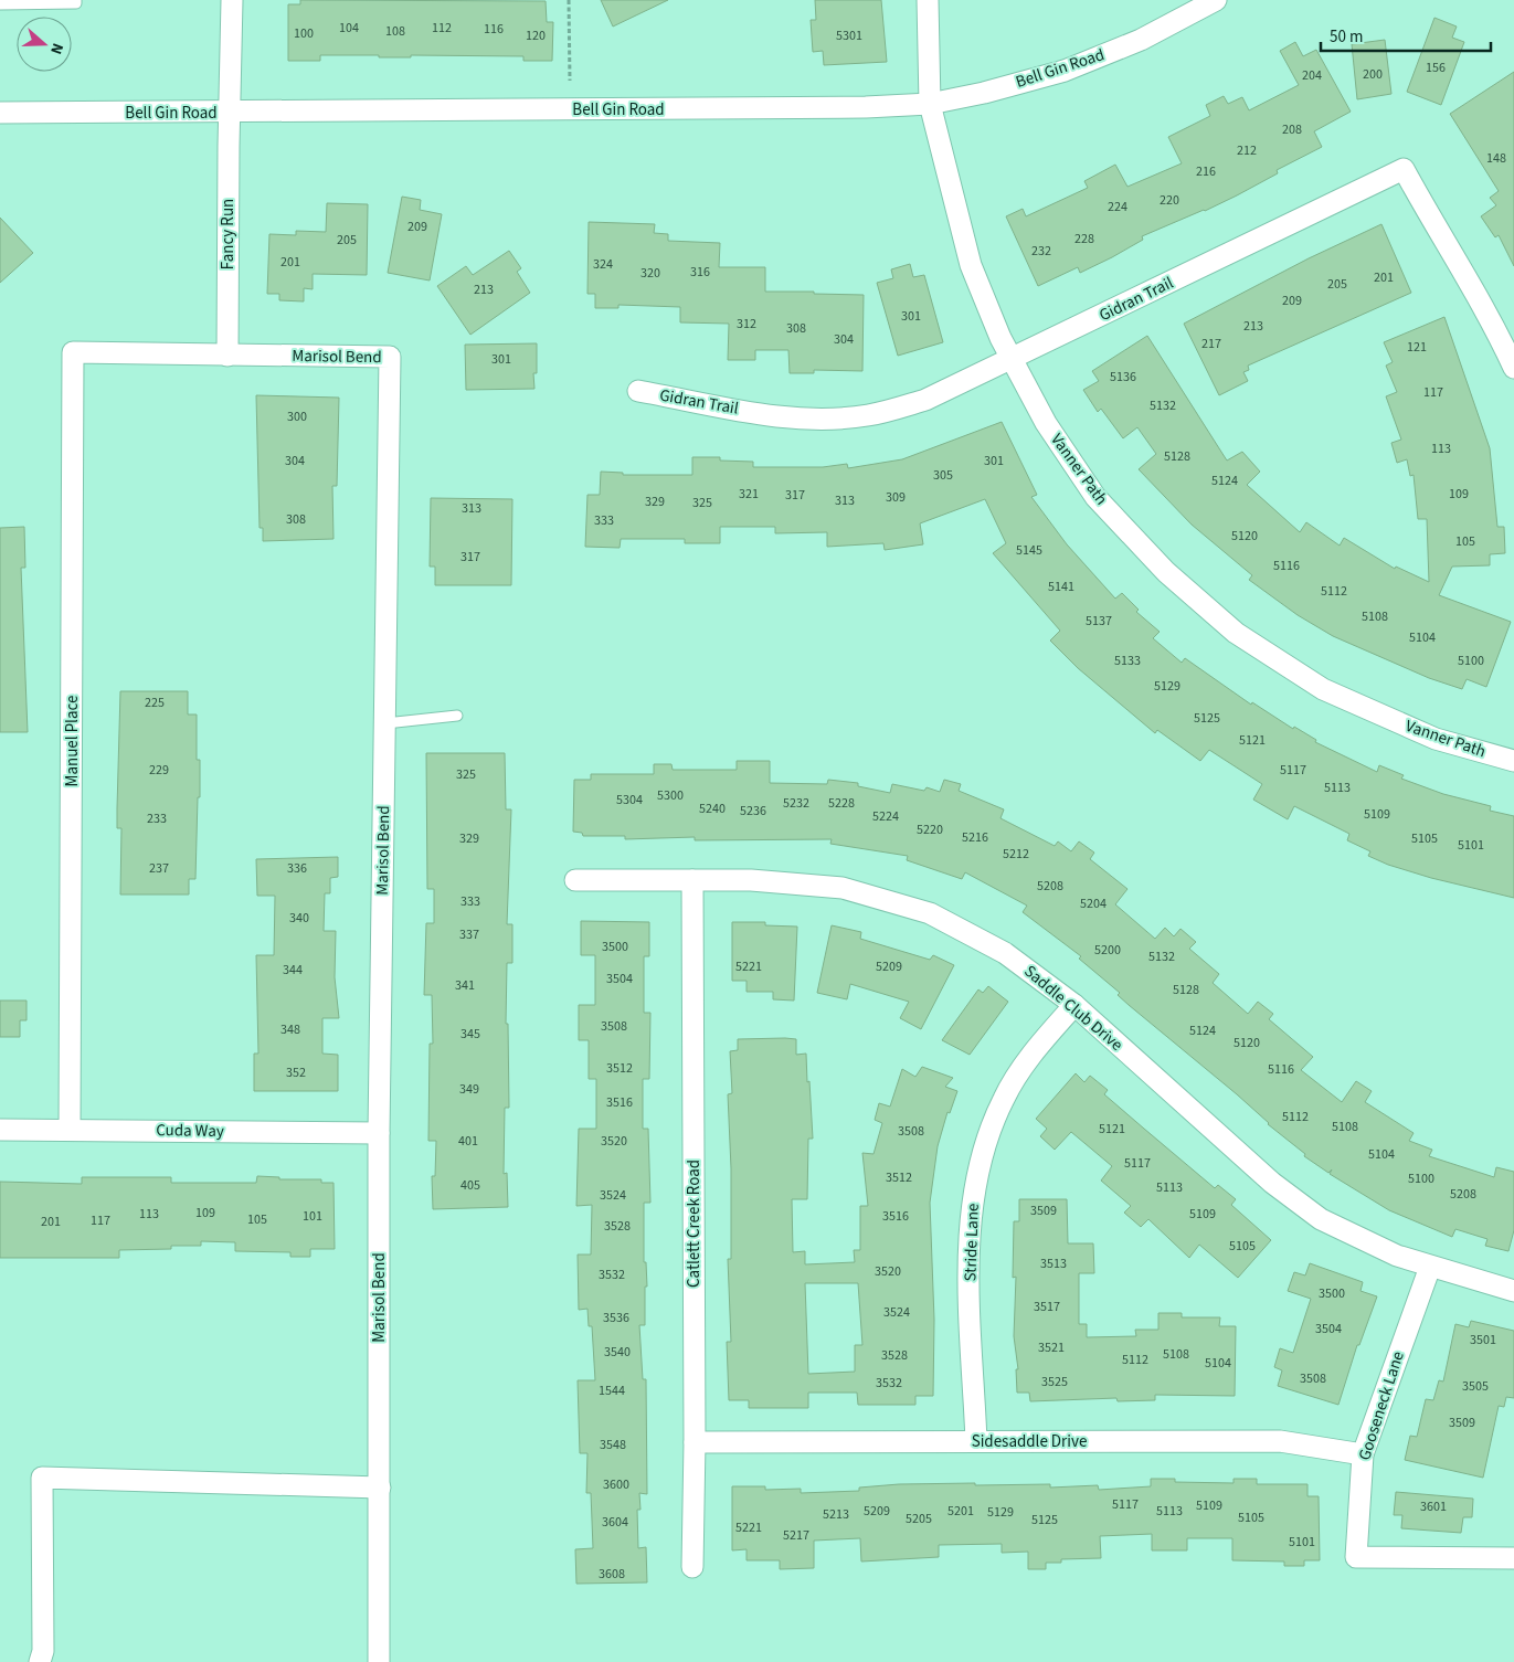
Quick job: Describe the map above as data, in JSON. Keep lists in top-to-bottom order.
{
  "streets": {
    "street": [
      "Bell Gin Road",
      "Fancy Run",
      "Gidran Trail",
      "Marisol Bend",
      "Vanner Path",
      "Manuel Place",
      "Saddle Club Drive",
      "Cuda Way",
      "Catlett Creek Road",
      "Stride Lane",
      "Gooseneck Lane",
      "Sidesaddle Drive"
    ]
  },
  "crossings": [
    ["Bell Gin Road", "Fancy Run"],
    ["Bell Gin Road", "Vanner Path"],
    ["Fancy Run", "Marisol Bend"],
    ["Gidran Trail", "Vanner Path"],
    ["Marisol Bend", "Manuel Place"],
    ["Marisol Bend", "Cuda Way"],
    ["Manuel Place", "Cuda Way"],
    ["Saddle Club Drive", "Catlett Creek Road"],
    ["Saddle Club Drive", "Stride Lane"],
    ["Saddle Club Drive", "Gooseneck Lane"],
    ["Catlett Creek Road", "Sidesaddle Drive"],
    ["Stride Lane", "Sidesaddle Drive"],
    ["Gooseneck Lane", "Sidesaddle Drive"]
  ],
  "house_numbers": [
    "104",
    "112",
    "116",
    "108",
    "100",
    "120",
    "5301",
    "156",
    "200",
    "204",
    "208",
    "212",
    "148",
    "216",
    "220",
    "224",
    "209",
    "228",
    "205",
    "232",
    "201",
    "324",
    "316",
    "320",
    "201",
    "205",
    "213",
    "209",
    "301",
    "312",
    "213",
    "308",
    "304",
    "217",
    "121",
    "301",
    "5136",
    "117",
    "5132",
    "300",
    "113",
    "5128",
    "304",
    "301",
    "305",
    "5124",
    "321",
    "109",
    "317",
    "309",
    "313",
    "329",
    "325",
    "313",
    "308",
    "333",
    "5120",
    "105",
    "5145",
    "317",
    "5116",
    "5141",
    "5112",
    "5108",
    "5137",
    "5104",
    "5133",
    "5100",
    "5129",
    "225",
    "5125",
    "5121",
    "229",
    "5117",
    "325",
    "5113",
    "5300",
    "5304",
    "5232",
    "5228",
    "5240",
    "5236",
    "5109",
    "5224",
    "233",
    "5220",
    "5216",
    "329",
    "5105",
    "5101",
    "5212",
    "237",
    "336",
    "5208",
    "333",
    "5204",
    "340",
    "337",
    "3500",
    "5200",
    "5132",
    "5221",
    "5209",
    "344",
    "3504",
    "341",
    "5128",
    "3508",
    "348",
    "5124",
    "345",
    "5120",
    "3512",
    "5116",
    "352",
    "349",
    "3516",
    "5112",
    "5108",
    "5121",
    "3508",
    "401",
    "3520",
    "5104",
    "5117",
    "3512",
    "5100",
    "405",
    "5113",
    "5208",
    "3524",
    "3509",
    "109",
    "113",
    "5109",
    "101",
    "3516",
    "105",
    "117",
    "201",
    "3528",
    "5105",
    "3513",
    "3520",
    "3532",
    "3500",
    "3517",
    "3524",
    "3536",
    "3504",
    "3501",
    "3521",
    "3540",
    "5108",
    "3528",
    "5112",
    "5104",
    "3508",
    "3525",
    "3532",
    "3505",
    "1544",
    "3509",
    "3548",
    "3600",
    "5117",
    "5109",
    "3601",
    "5209",
    "5201",
    "5113",
    "5129",
    "5213",
    "5105",
    "5205",
    "5125",
    "3604",
    "5221",
    "5217",
    "5101",
    "3608"
  ],
  "scale_bar": "50 m",
  "north": "right"
}
